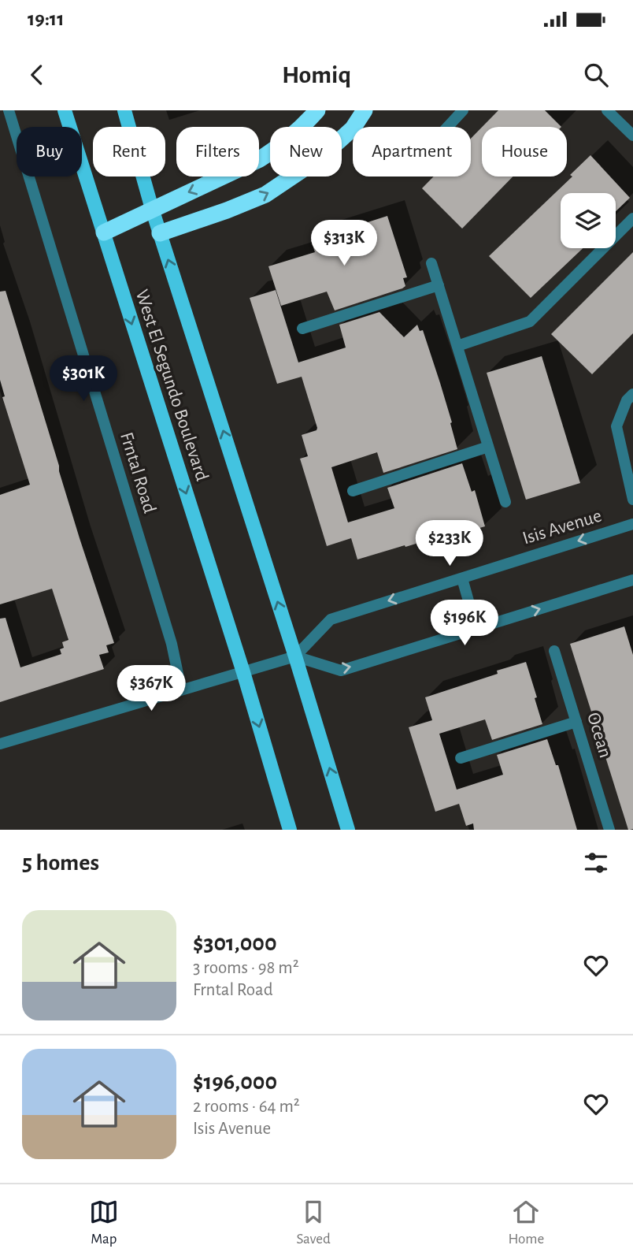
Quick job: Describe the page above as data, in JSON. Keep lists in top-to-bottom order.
{
  "streets": {
    "main road": ["West El Segundo Boulevard"],
    "street": ["Frntal Road", "Isis Avenue", "Ocean"]
  },
  "crossings": [
    ["West El Segundo Boulevard", "Isis Avenue"],
    ["Frntal Road", "Isis Avenue"]
  ],
  "page": {
    "status": "19:11",
    "header": "Homiq",
    "chip": [
      "Buy",
      "Rent",
      "Filters",
      "New",
      "Apartment",
      "House"
    ],
    "price": [
      "$313K",
      "$301K",
      "$233K",
      "$196K",
      "$367K"
    ],
    "heading": "5 homes",
    "list": [
      {
        "name": "$301,000",
        "note": "3 rooms · 98 m² · Frntal Road"
      },
      {
        "name": "$196,000",
        "note": "2 rooms · 64 m² · Isis Avenue"
      }
    ],
    "tabs": ["Map", "Saved", "Home"]
  }
}
